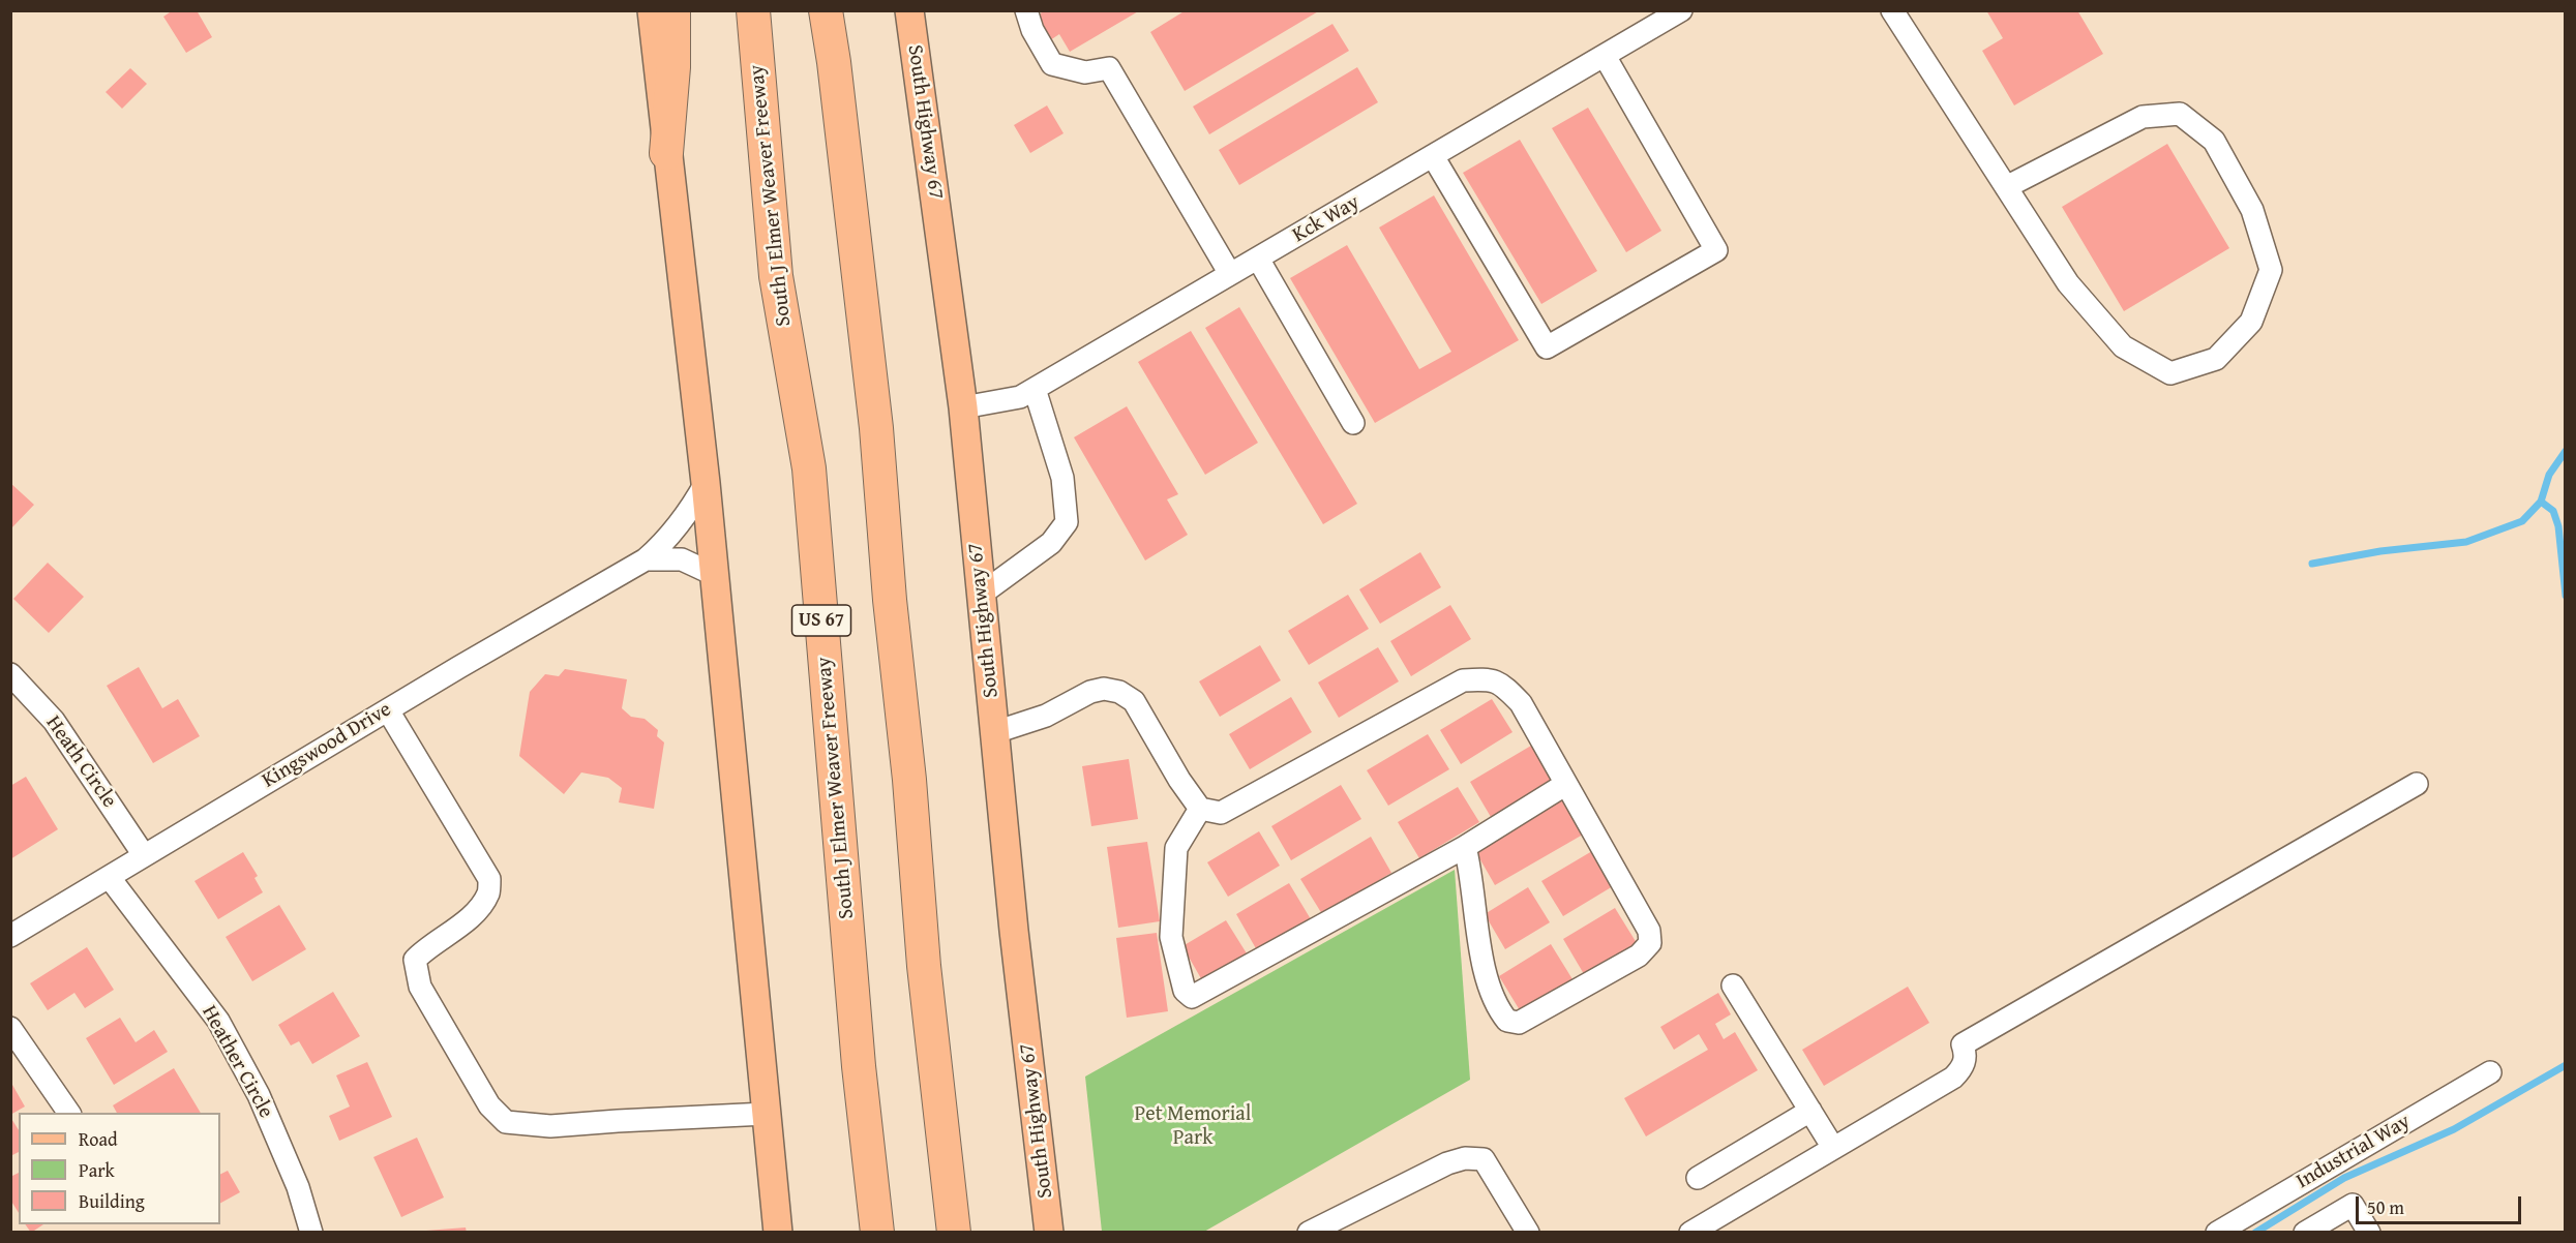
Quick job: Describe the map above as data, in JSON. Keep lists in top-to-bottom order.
{
  "streets": {
    "highway": ["South J Elmer Weaver Freeway", "US 67"],
    "main road": ["South Highway 67"],
    "street": [
      "Kck Way",
      "Kingswood Drive",
      "Heath Circle",
      "Heather Circle",
      "Industrial Way"
    ]
  },
  "crossings": [
    ["South Highway 67", "Kck Way"],
    ["Kingswood Drive", "Heath Circle"],
    ["Kingswood Drive", "Heather Circle"]
  ],
  "parks": ["Pet Memorial Park"],
  "legend": ["Road", "Park", "Building"],
  "scale_bar": "50 m"
}
